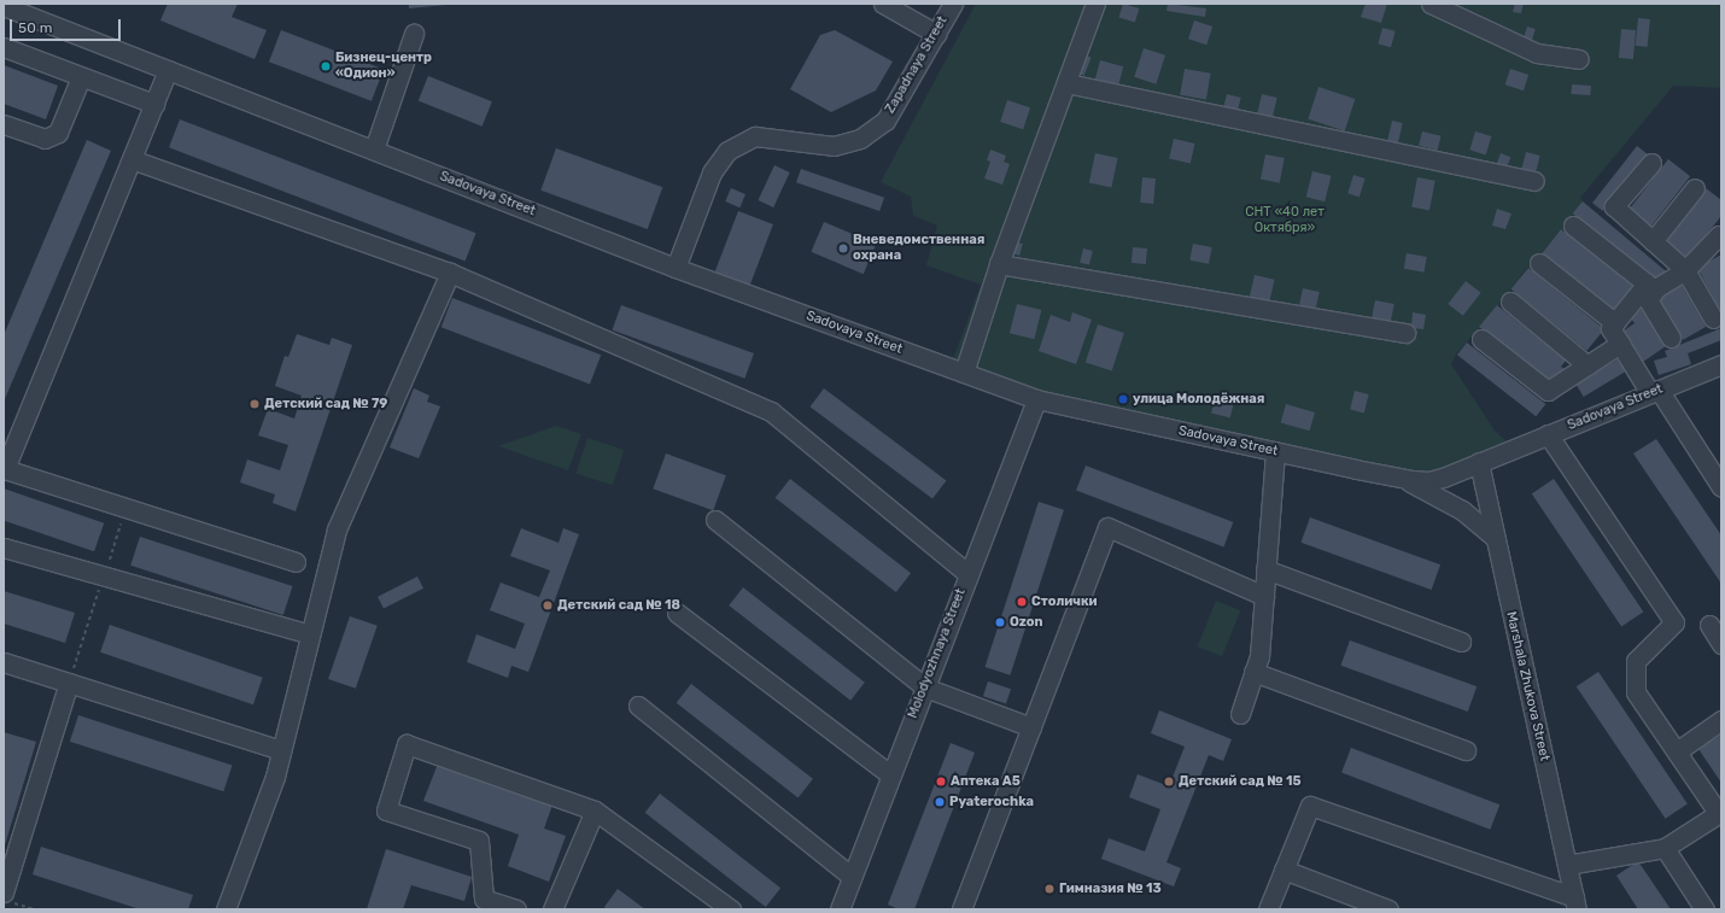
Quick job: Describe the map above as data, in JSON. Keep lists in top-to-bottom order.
{
  "streets": {
    "street": [
      "Zapadnaya Street",
      "Sadovaya Street",
      "Molodyozhnaya Street",
      "Marshala Zhukova Street"
    ]
  },
  "crossings": [
    ["Zapadnaya Street", "Sadovaya Street"],
    ["Sadovaya Street", "Molodyozhnaya Street"],
    ["Sadovaya Street", "Marshala Zhukova Street"]
  ],
  "parks": ["СНТ «40 лет Октября»"],
  "places": [
    "Бизнец-центр «Одион»",
    "Вневедомственная охрана",
    "улица Молодёжная",
    "Детский сад № 79",
    "Столички",
    "Детский сад № 18",
    "Ozon",
    "Аптека A5",
    "Детский сад № 15",
    "Pyaterochka",
    "Гимназия № 13"
  ],
  "scale_bar": "50 m"
}
